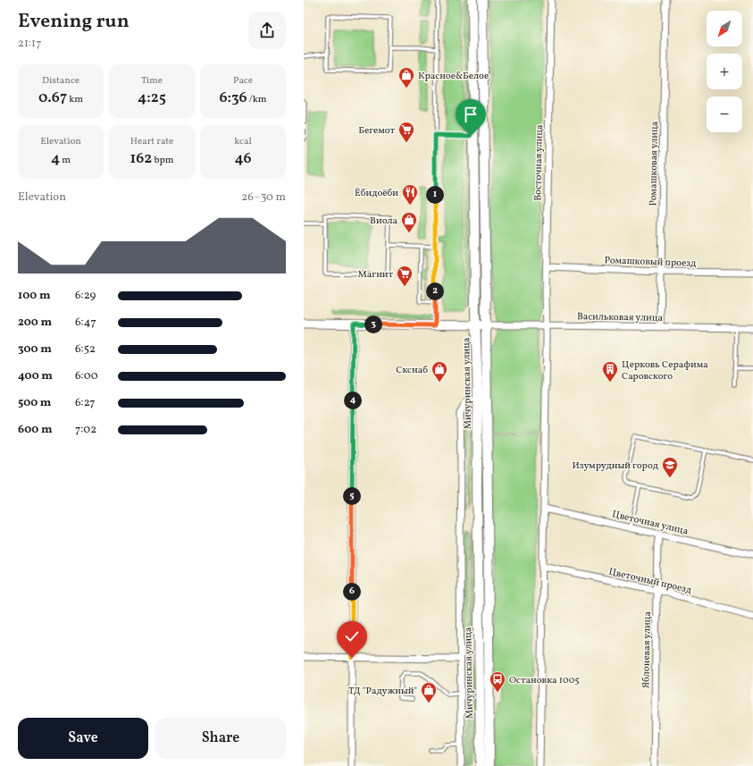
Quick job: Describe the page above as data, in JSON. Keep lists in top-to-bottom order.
{
  "streets": {
    "main road": ["Мичуринская улица"],
    "street": [
      "Восточная улица",
      "Ромашковая улица",
      "Ромашковый проезд",
      "Васильковая улица",
      "Цветочная улица",
      "Цветочный проезд",
      "Яблоневая улица"
    ]
  },
  "crossings": [
    ["Восточная улица", "Ромашковый проезд"],
    ["Восточная улица", "Васильковая улица"],
    ["Восточная улица", "Цветочная улица"],
    ["Восточная улица", "Цветочный проезд"],
    ["Ромашковая улица", "Ромашковый проезд"],
    ["Ромашковая улица", "Васильковая улица"],
    ["Васильковая улица", "Мичуринская улица"],
    ["Цветочная улица", "Яблоневая улица"],
    ["Цветочный проезд", "Яблоневая улица"]
  ],
  "places": {
    "shop": [
      "Красное&Белое",
      "Виола",
      "Скснаб",
      "ТД \"Радужный\""
    ],
    "supermarket": ["Бегемот", "Магнит"],
    "restaurant": ["Ёбидоёби"],
    "building": ["Церковь Серафима Саровского"],
    "school or university": ["Изумрудный город"],
    "bus stop": ["Остановка 1005"]
  },
  "north": "bottom left",
  "page": {
    "heading": ["Evening run", "21:17"],
    "map_buttons": ["+", "−"],
    "stats": [
      ["Distance", "0.67 km"],
      ["Time", "4:25"],
      ["Pace", "6:36 /km"],
      ["Elevation", "4 m"],
      ["Heart rate", "162 bpm"],
      ["kcal", "46"]
    ],
    "chart": ["Elevation", "26–30 m"],
    "pins": [
      "1",
      "2",
      "3",
      "4",
      "5",
      "6"
    ],
    "list": [
      {
        "name": "100 m",
        "note": "6:29"
      },
      {
        "name": "200 m",
        "note": "6:47"
      },
      {
        "name": "300 m",
        "note": "6:52"
      },
      {
        "name": "400 m",
        "note": "6:00"
      },
      {
        "name": "500 m",
        "note": "6:27"
      },
      {
        "name": "600 m",
        "note": "7:02"
      }
    ],
    "buttons": ["Save", "Share"]
  }
}
